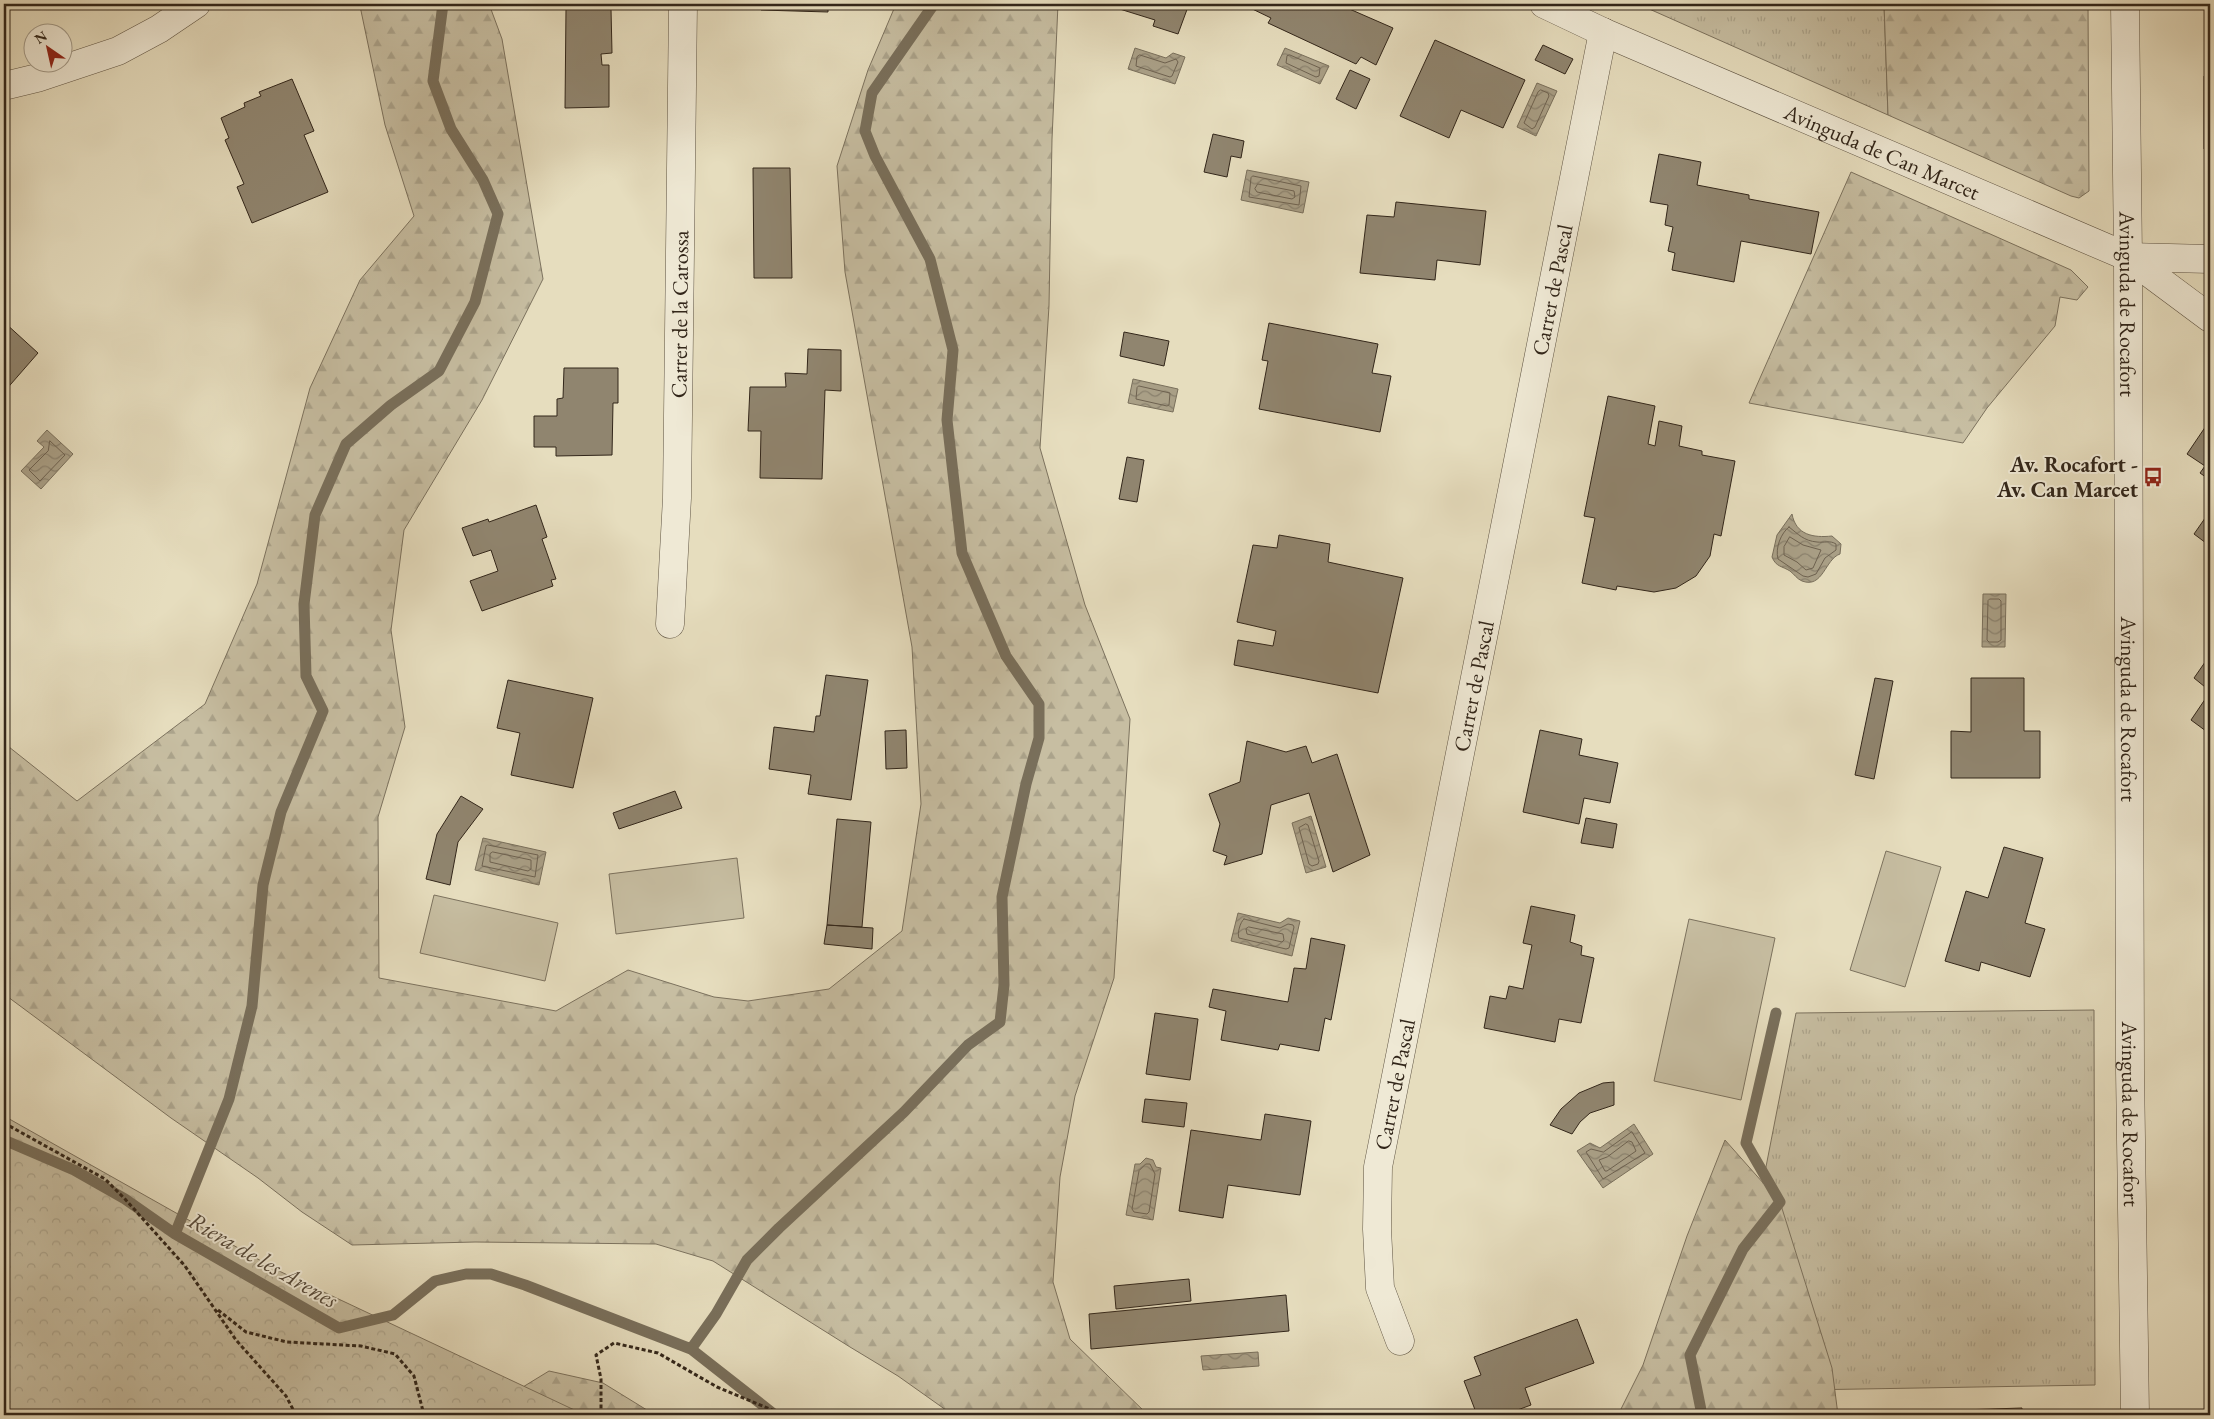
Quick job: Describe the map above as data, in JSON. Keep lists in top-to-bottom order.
{
  "streets": {
    "street": [
      "Avinguda de Can Marcet",
      "Carrer de Pascal",
      "Avinguda de Rocafort",
      "Carrer de la Carossa"
    ]
  },
  "crossings": [
    ["Avinguda de Can Marcet", "Carrer de Pascal"],
    ["Avinguda de Can Marcet", "Avinguda de Rocafort"]
  ],
  "water": ["Riera de les Arenes"],
  "places": {
    "bus stop": ["Av. Rocafort - Av. Can Marcet"]
  },
  "north": "top left"
}
